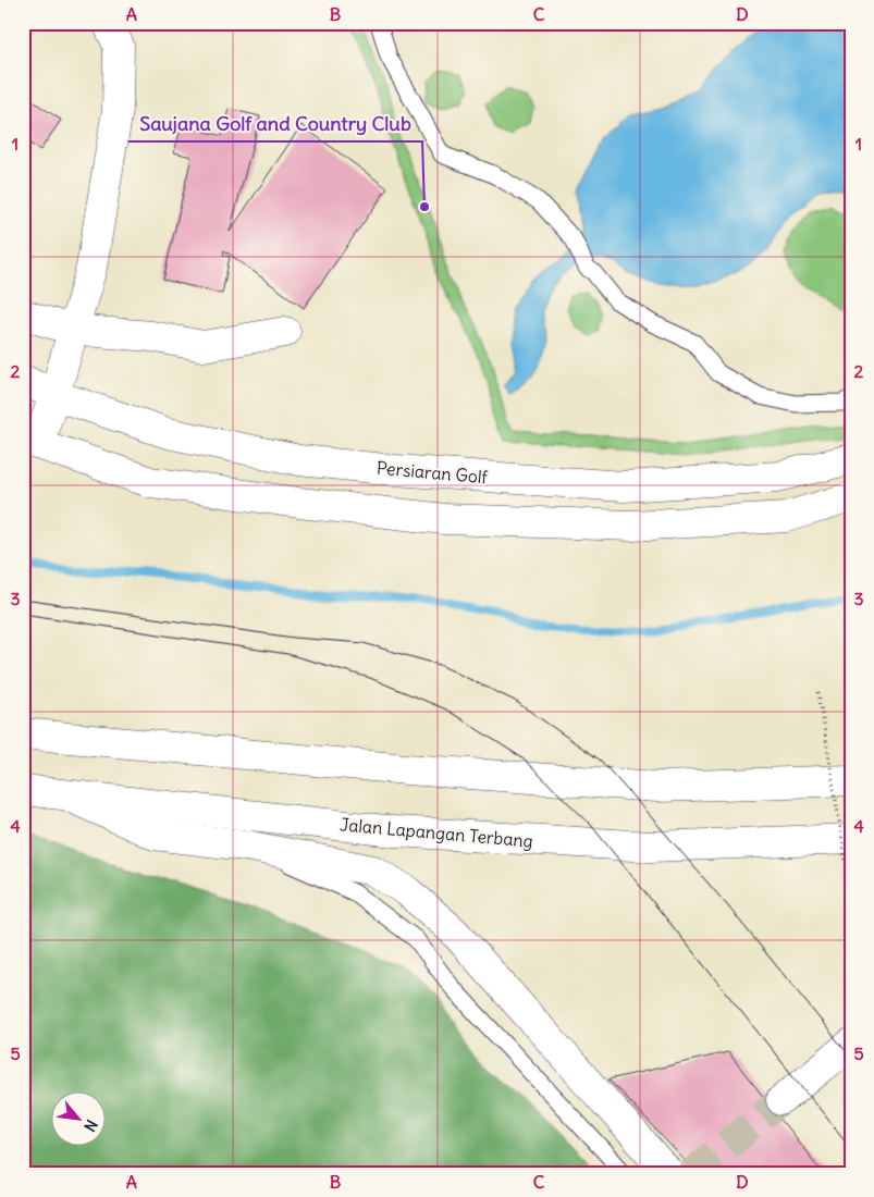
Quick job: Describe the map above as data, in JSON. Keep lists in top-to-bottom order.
{
  "streets": {
    "street": ["Persiaran Golf", "Jalan Lapangan Terbang"]
  },
  "places": ["Saujana Golf and Country Club"],
  "north": "bottom right",
  "grid": {
    "columns": [
      "A",
      "B",
      "C",
      "D"
    ],
    "rows": [
      "1",
      "2",
      "3",
      "4",
      "5"
    ]
  }
}
